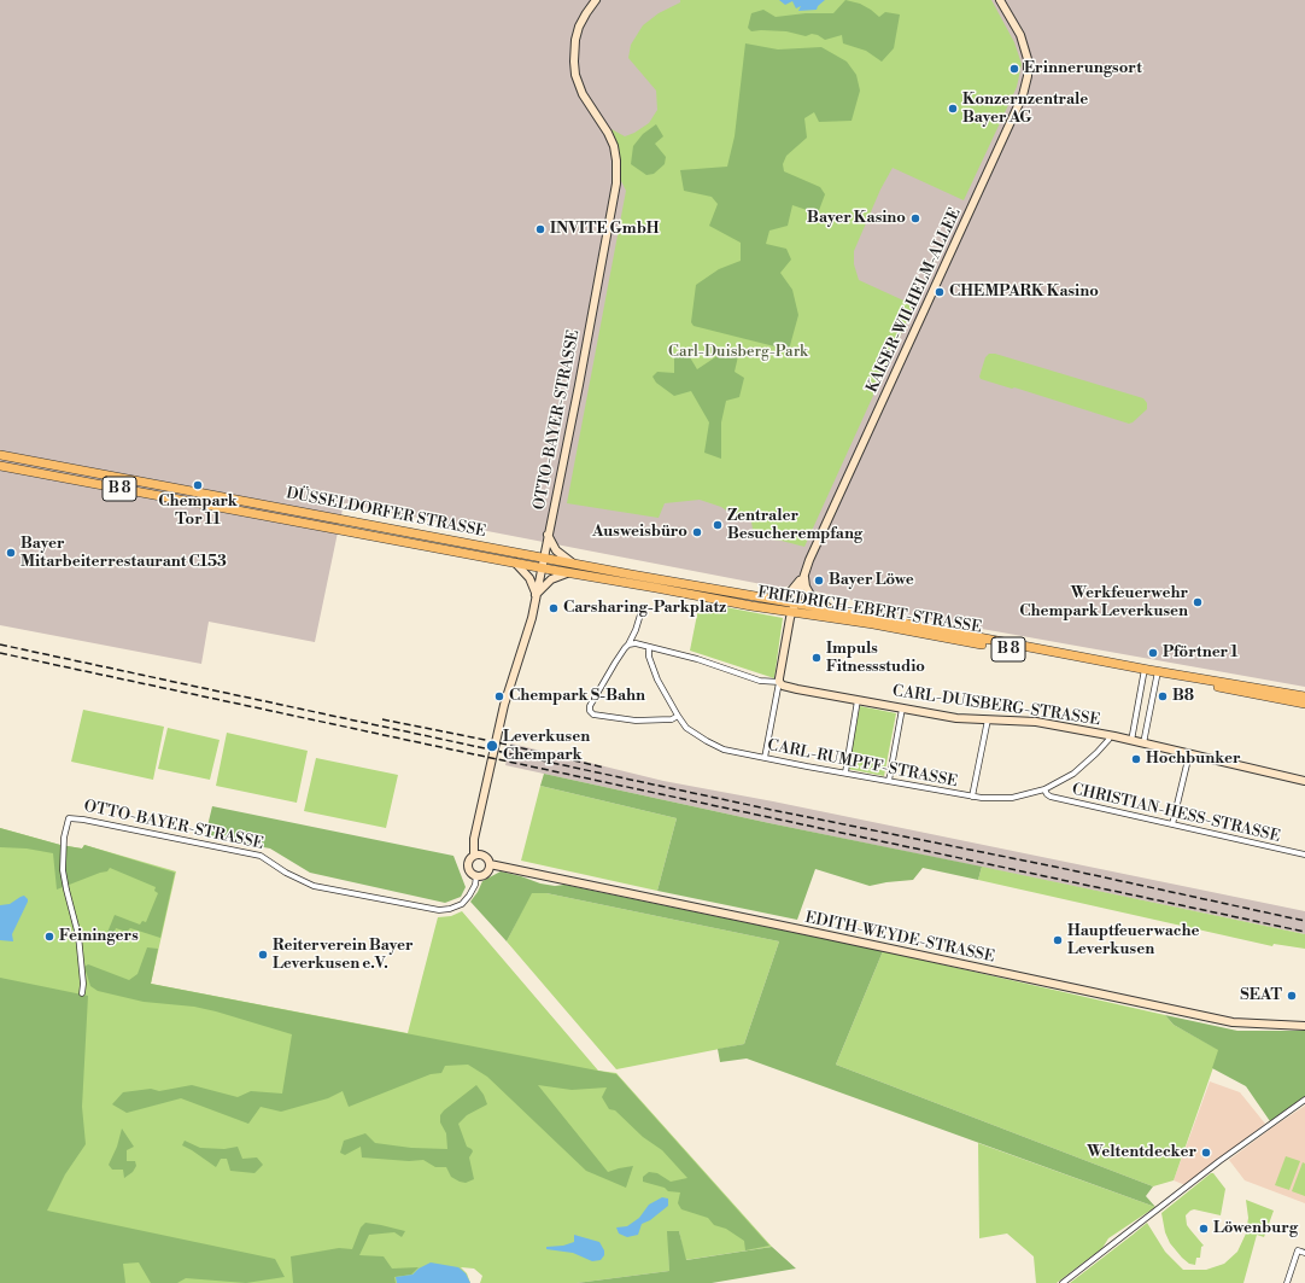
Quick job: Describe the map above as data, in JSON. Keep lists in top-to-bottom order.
{
  "streets": {
    "main road": ["B 8", "DÜSSELDORFER STRASSE", "FRIEDRICH-EBERT-STRASSE"],
    "street": [
      "KAISER-WILHELM-ALLEE",
      "OTTO-BAYER-STRASSE",
      "CARL-DUISBERG-STRASSE",
      "CARL-RUMPFF-STRASSE",
      "CHRISTIAN-HESS-STRASSE",
      "EDITH-WEYDE-STRASSE"
    ]
  },
  "crossings": [
    ["KAISER-WILHELM-ALLEE", "B 8"],
    ["KAISER-WILHELM-ALLEE", "FRIEDRICH-EBERT-STRASSE"],
    ["KAISER-WILHELM-ALLEE", "CARL-DUISBERG-STRASSE"],
    ["OTTO-BAYER-STRASSE", "DÜSSELDORFER STRASSE"],
    ["OTTO-BAYER-STRASSE", "EDITH-WEYDE-STRASSE"],
    ["B 8", "FRIEDRICH-EBERT-STRASSE"],
    ["DÜSSELDORFER STRASSE", "FRIEDRICH-EBERT-STRASSE"],
    ["CARL-DUISBERG-STRASSE", "CARL-RUMPFF-STRASSE"],
    ["CARL-RUMPFF-STRASSE", "CHRISTIAN-HESS-STRASSE"]
  ],
  "parks": ["Carl-Duisberg-Park"],
  "places": [
    "Erinnerungsort",
    "Konzernzentrale Bayer AG",
    "Bayer Kasino",
    "INVITE GmbH",
    "CHEMPARK Kasino",
    "Chempark Tor 11",
    "Zentraler Besucherempfang",
    "Ausweisbüro",
    "Bayer Mitarbeiterrestaurant C153",
    "Bayer Löwe",
    "Werkfeuerwehr Chempark Leverkusen",
    "Carsharing-Parkplatz",
    "Pförtner 1",
    "Impuls Fitnessstudio",
    "Chempark S-Bahn",
    "B8",
    "Leverkusen Chempark",
    "Hochbunker",
    "Feiningers",
    "Hauptfeuerwache Leverkusen",
    "Reiterverein Bayer Leverkusen e.V.",
    "SEAT",
    "Weltentdecker",
    "Löwenburg"
  ]
}
